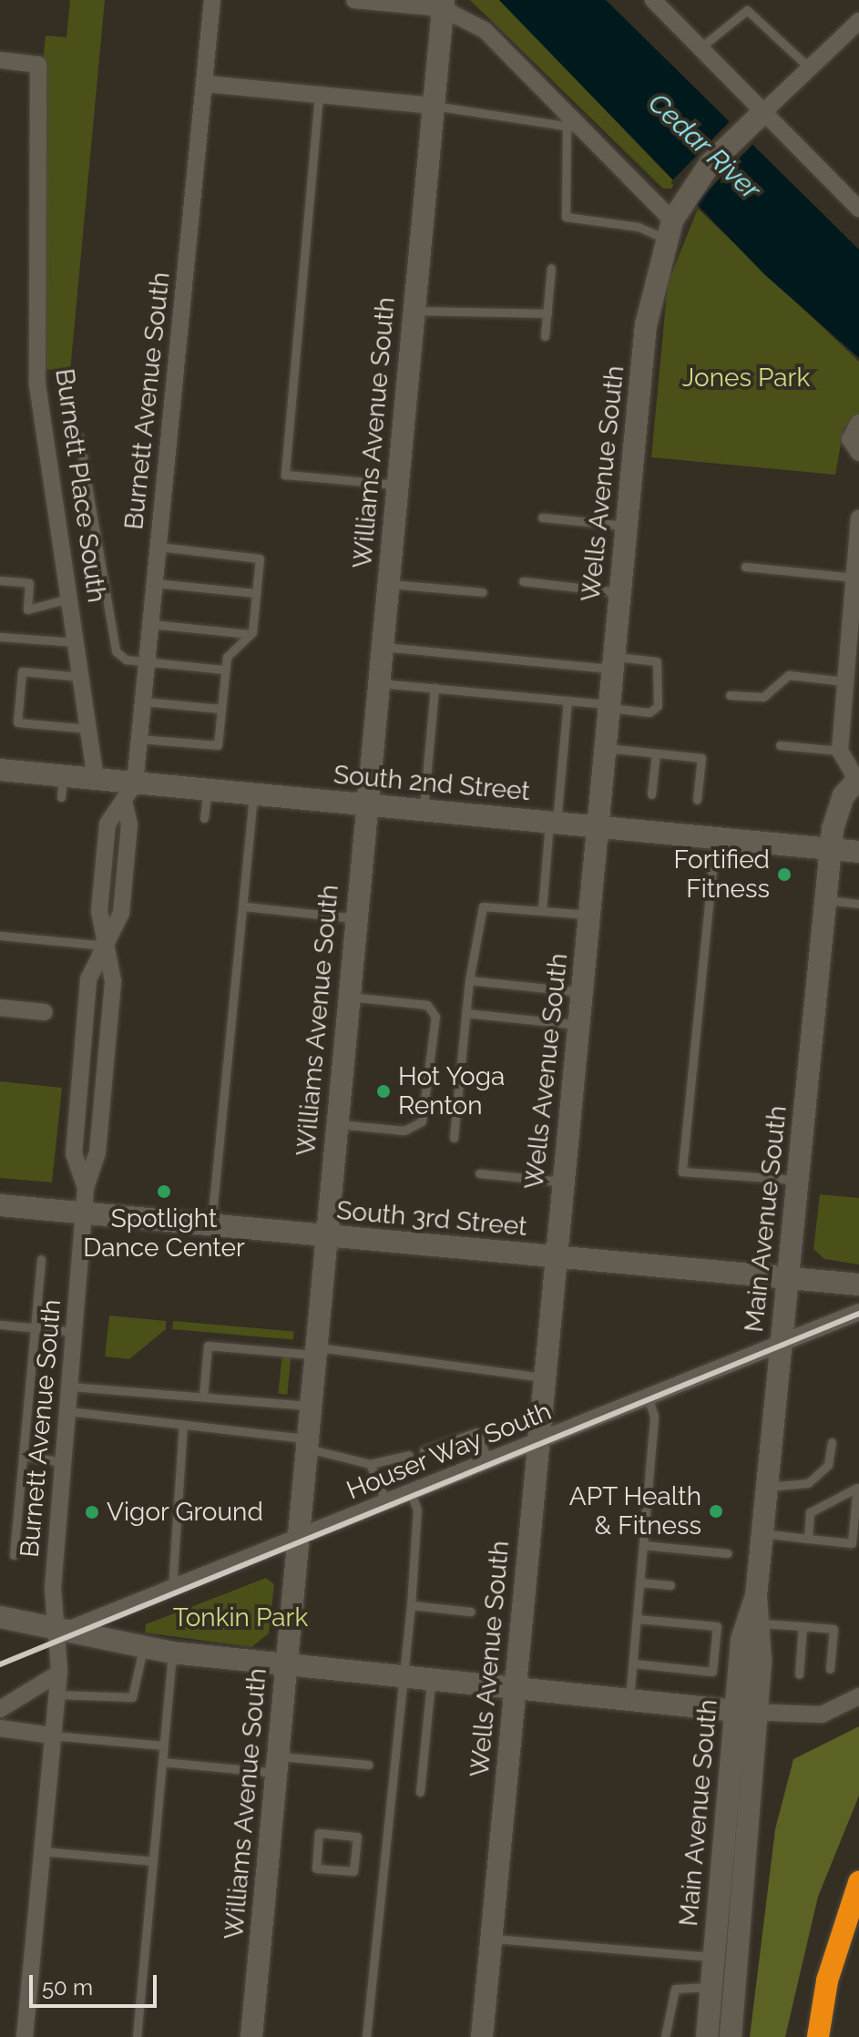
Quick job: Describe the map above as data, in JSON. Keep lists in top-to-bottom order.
{
  "streets": {
    "street": [
      "Burnett Avenue South",
      "Williams Avenue South",
      "Wells Avenue South",
      "Burnett Place South",
      "South 2nd Street",
      "South 3rd Street",
      "Main Avenue South",
      "Houser Way South"
    ]
  },
  "crossings": [
    ["Burnett Avenue South", "South 2nd Street"],
    ["Burnett Avenue South", "South 3rd Street"],
    ["Burnett Avenue South", "Houser Way South"],
    ["Williams Avenue South", "South 2nd Street"],
    ["Williams Avenue South", "South 3rd Street"],
    ["Williams Avenue South", "Houser Way South"],
    ["Wells Avenue South", "South 2nd Street"],
    ["Wells Avenue South", "South 3rd Street"],
    ["Wells Avenue South", "Houser Way South"],
    ["Burnett Place South", "South 2nd Street"],
    ["South 2nd Street", "Main Avenue South"],
    ["South 3rd Street", "Main Avenue South"],
    ["Main Avenue South", "Houser Way South"]
  ],
  "water": ["Cedar River"],
  "parks": ["Jones Park", "Tonkin Park"],
  "places": [
    "Fortified Fitness",
    "Hot Yoga Renton",
    "Spotlight Dance Center",
    "APT Health & Fitness",
    "Vigor Ground"
  ],
  "scale_bar": "50 m"
}
